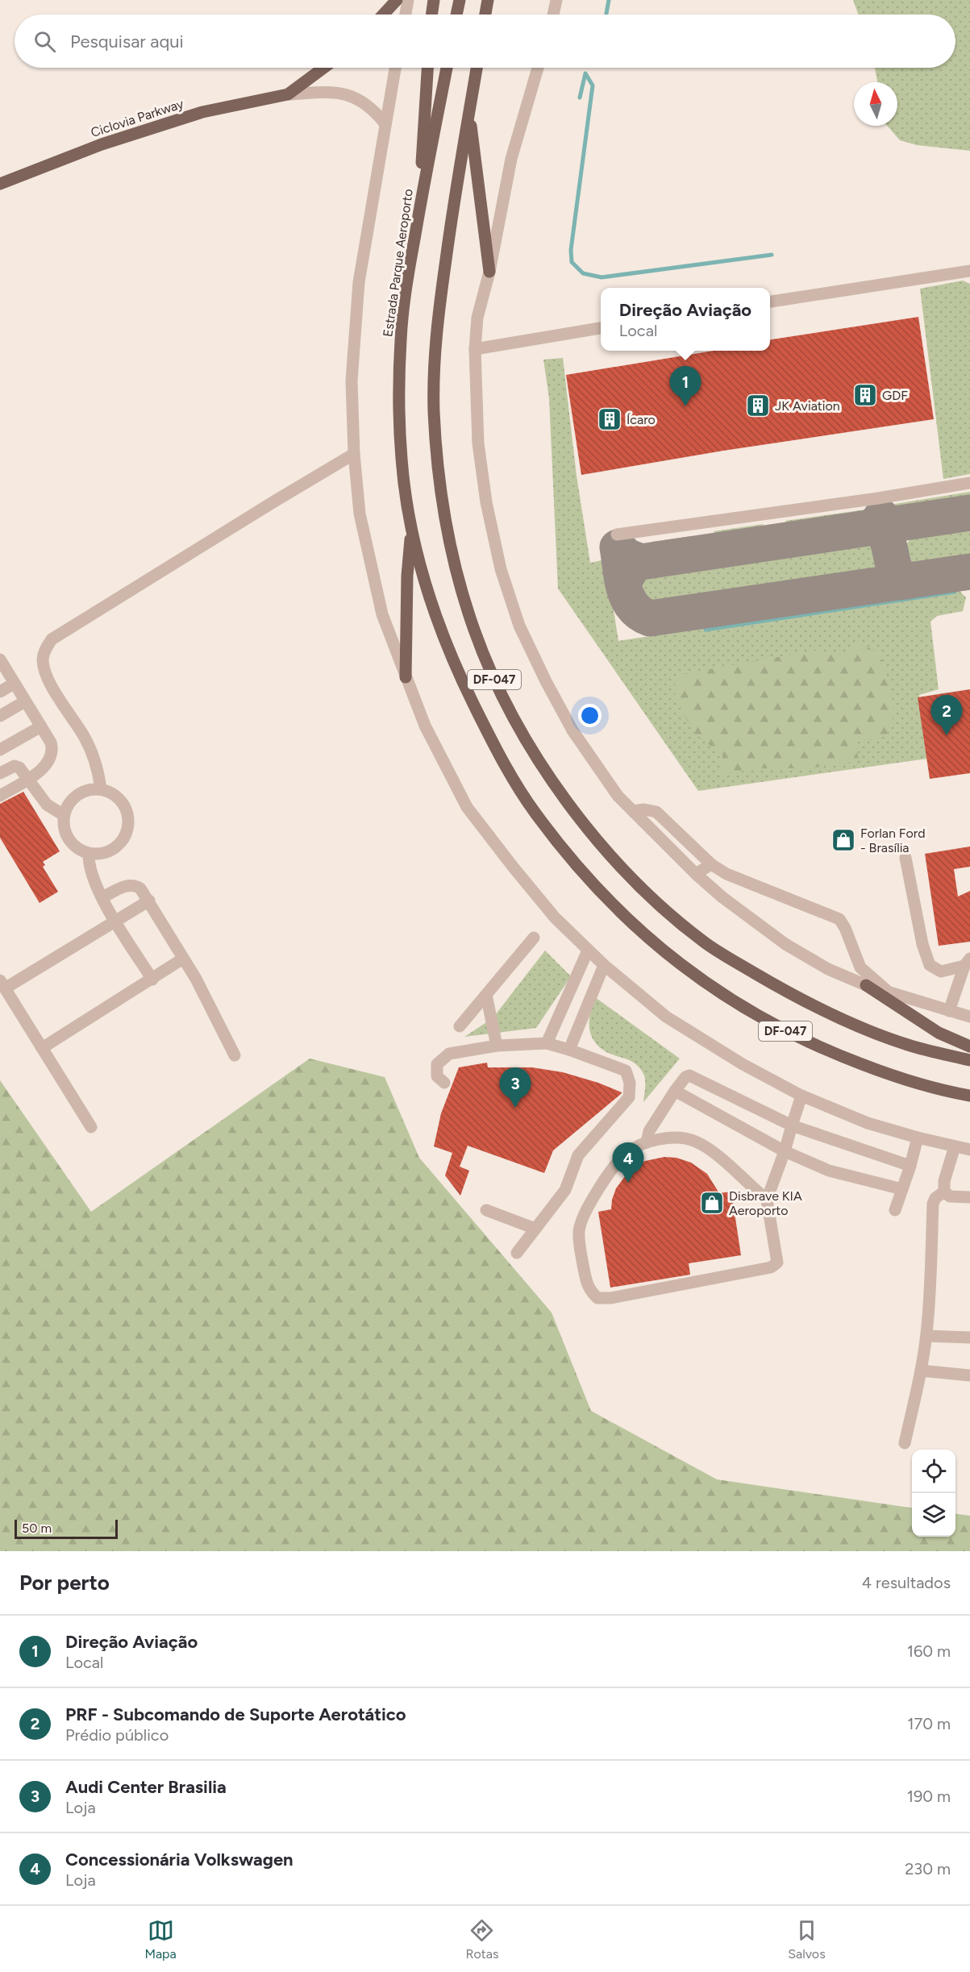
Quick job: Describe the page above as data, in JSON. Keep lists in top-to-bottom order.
{
  "streets": {
    "main road": ["Ciclovia Parkway", "Estrada Parque Aeroporto", "DF-047"]
  },
  "places": {
    "building": ["GDF", "JK Aviation", "Ícaro"],
    "shop": ["Forlan Ford - Brasília", "Disbrave KIA Aeroporto"]
  },
  "scale_bar": "50 m",
  "north": "top",
  "page": {
    "search": "Pesquisar aqui",
    "popup": ["Direção Aviação", "Local"],
    "pins": [
      "1",
      "2",
      "3",
      "4"
    ],
    "scale": "50 m",
    "heading": ["Por perto", "4 resultados"],
    "list": [
      {
        "mark": "1",
        "name": "Direção Aviação",
        "note": "Local",
        "value": "160 m"
      },
      {
        "mark": "2",
        "name": "PRF - Subcomando de Suporte Aerotático",
        "note": "Prédio público",
        "value": "170 m"
      },
      {
        "mark": "3",
        "name": "Audi Center Brasilia",
        "note": "Loja",
        "value": "190 m"
      },
      {
        "mark": "4",
        "name": "Concessionária Volkswagen",
        "note": "Loja",
        "value": "230 m"
      }
    ],
    "nav": ["Mapa", "Rotas", "Salvos"]
  }
}
